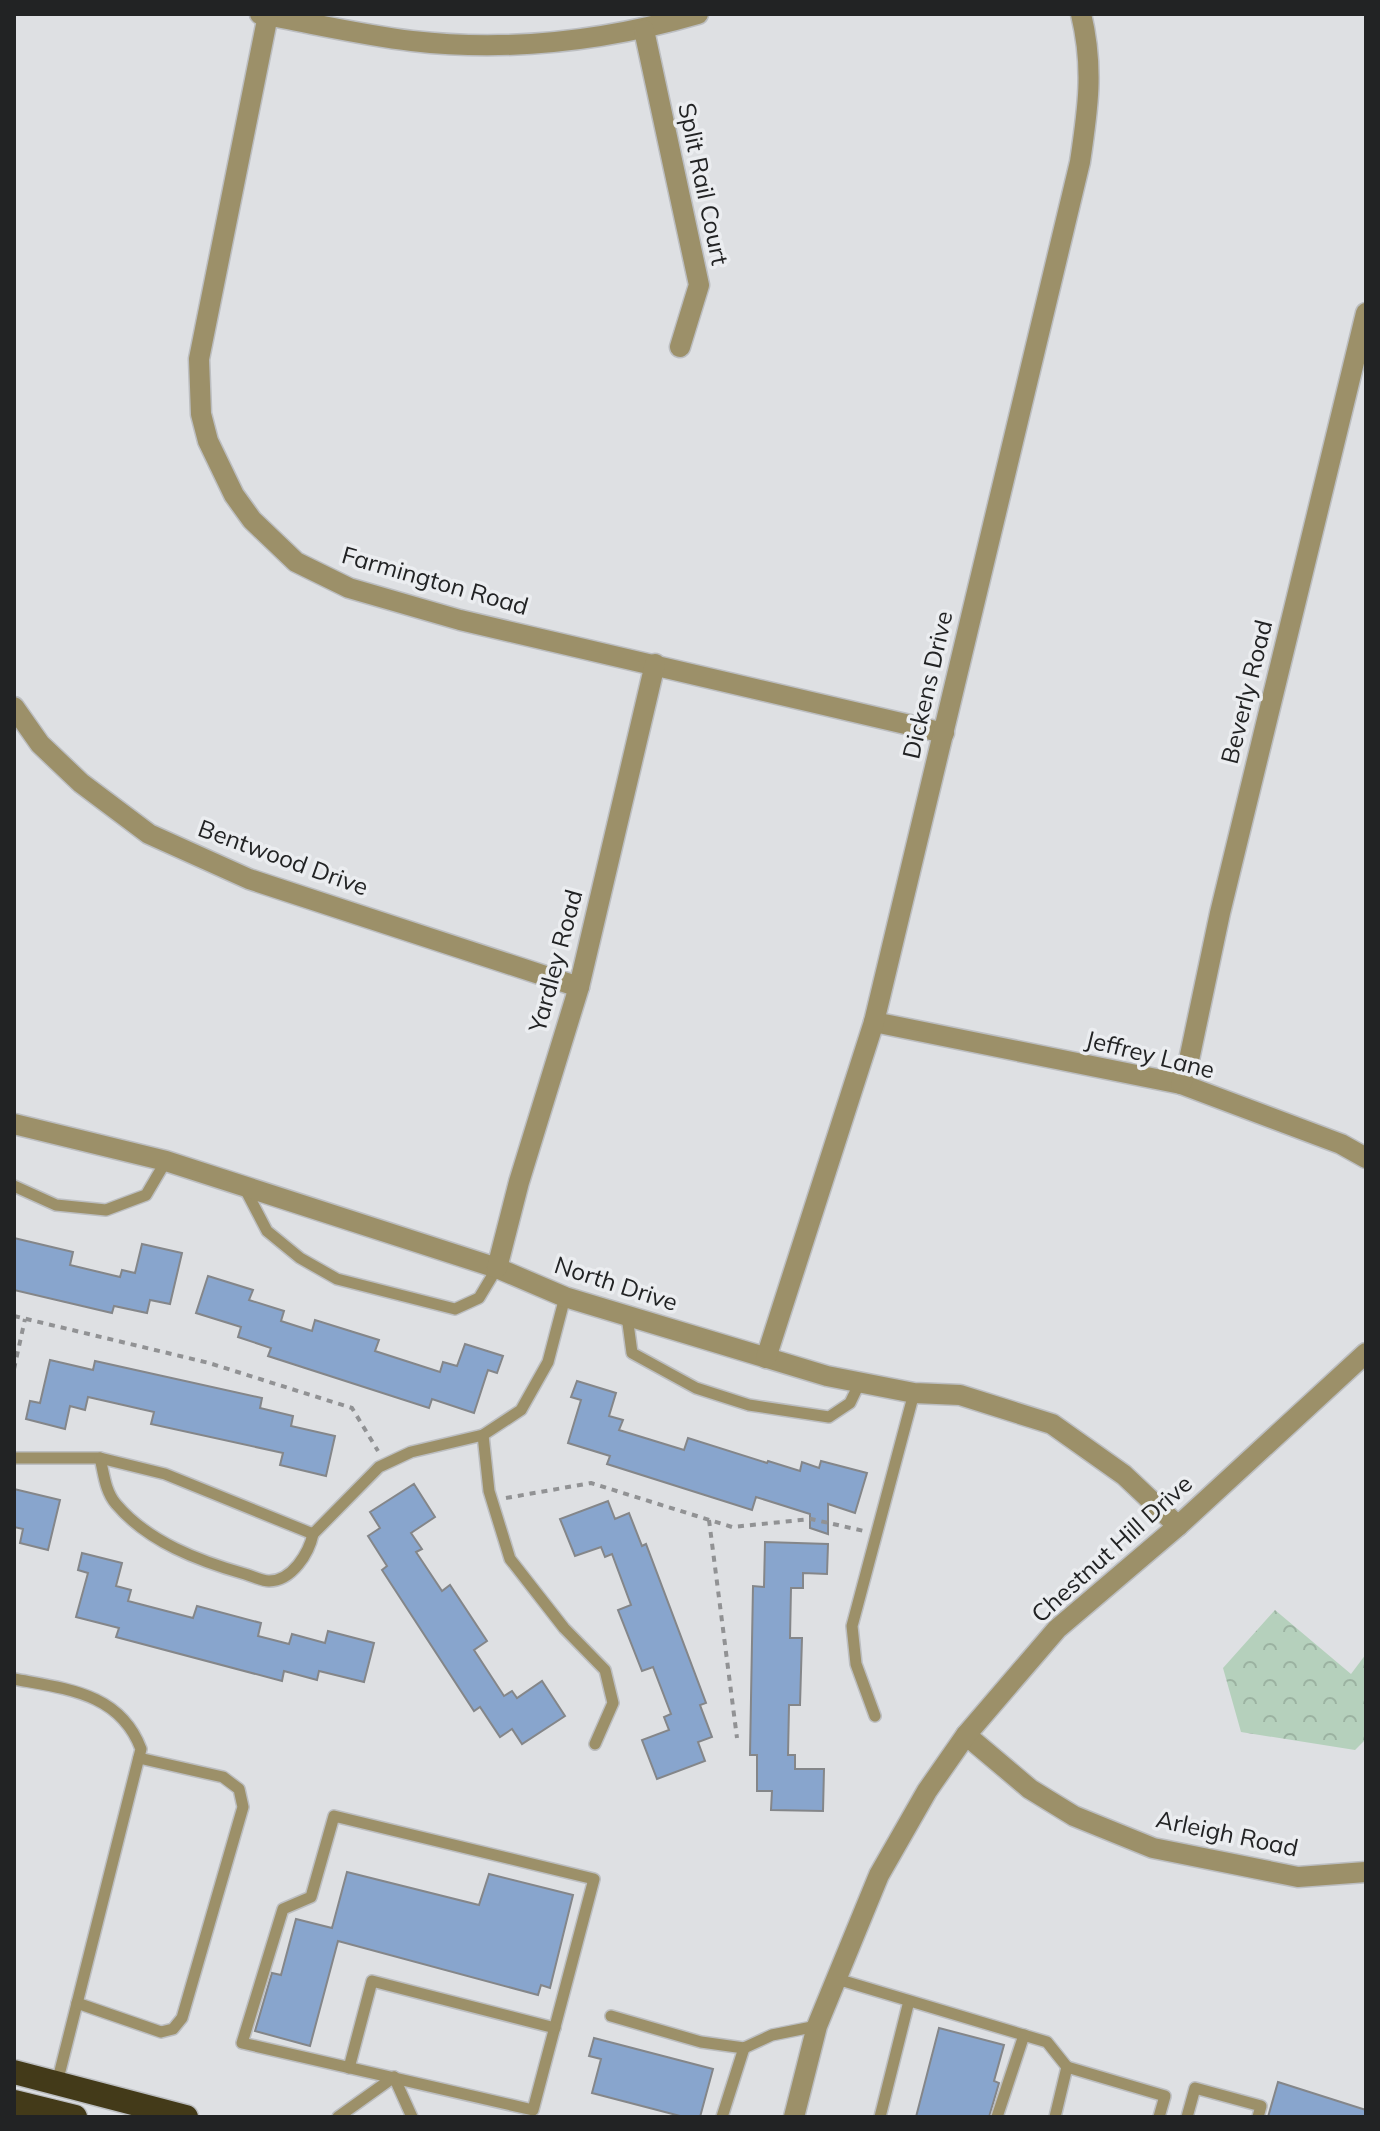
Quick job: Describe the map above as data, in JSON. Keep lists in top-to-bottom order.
{
  "streets": {
    "street": [
      "Split Rail Court",
      "Farmington Road",
      "Dickens Drive",
      "Beverly Road",
      "Bentwood Drive",
      "Yardley Road",
      "Jeffrey Lane",
      "North Drive",
      "Chestnut Hill Drive",
      "Arleigh Road"
    ]
  },
  "crossings": [
    ["Farmington Road", "Dickens Drive"],
    ["Farmington Road", "Yardley Road"],
    ["Dickens Drive", "Jeffrey Lane"],
    ["Dickens Drive", "North Drive"],
    ["Beverly Road", "Jeffrey Lane"],
    ["Bentwood Drive", "Yardley Road"],
    ["Yardley Road", "North Drive"],
    ["North Drive", "Chestnut Hill Drive"],
    ["Chestnut Hill Drive", "Arleigh Road"]
  ]
}
